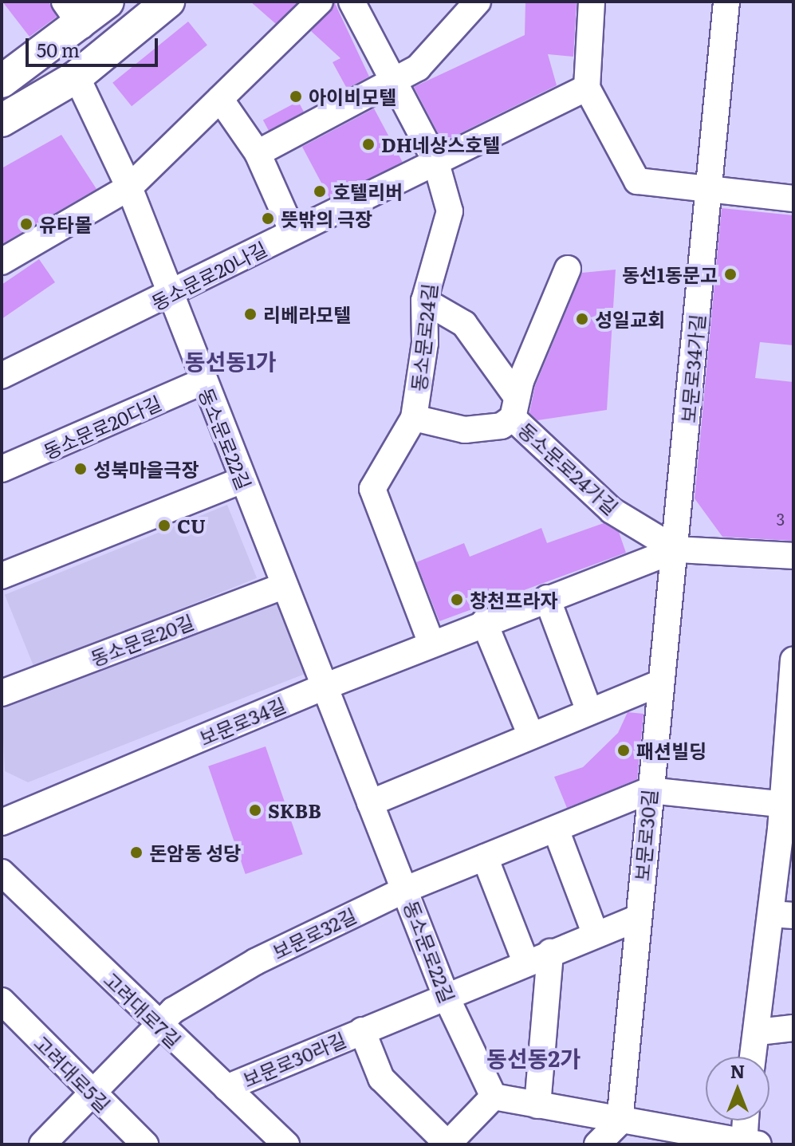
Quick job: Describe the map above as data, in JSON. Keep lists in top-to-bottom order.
{
  "streets": {
    "street": [
      "동소문로20나길",
      "동소문로24길",
      "보문로34가길",
      "동소문로20다길",
      "동소문로22길",
      "동소문로24가길",
      "동소문로20길",
      "보문로34길",
      "보문로30길",
      "보문로32길",
      "고려대로7길",
      "보문로30라길",
      "고려대로5길"
    ]
  },
  "crossings": [
    ["동소문로20나길", "동소문로24길"],
    ["동소문로20나길", "동소문로22길"],
    ["동소문로24길", "동소문로24가길"],
    ["동소문로24길", "보문로34길"],
    ["보문로34가길", "동소문로24가길"],
    ["보문로34가길", "보문로34길"],
    ["보문로34가길", "보문로30길"],
    ["동소문로20다길", "동소문로22길"],
    ["동소문로22길", "동소문로20길"],
    ["동소문로22길", "보문로34길"],
    ["동소문로22길", "보문로32길"],
    ["동소문로22길", "보문로30라길"],
    ["동소문로24가길", "보문로34길"],
    ["동소문로24가길", "보문로30길"],
    ["보문로34길", "보문로30길"],
    ["보문로30길", "보문로32길"],
    ["보문로30길", "보문로30라길"],
    ["보문로32길", "고려대로7길"],
    ["보문로32길", "고려대로5길"],
    ["고려대로7길", "보문로30라길"]
  ],
  "districts": ["동선동1가", "동선동2가"],
  "places": [
    "아이비모텔",
    "DH네상스호텔",
    "호텔리버",
    "뜻밖의 극장",
    "유타몰",
    "동선1동문고",
    "리베라모텔",
    "성일교회",
    "성북마을극장",
    "CU",
    "창천프라자",
    "패션빌딩",
    "SKBB",
    "돈암동 성당"
  ],
  "house_numbers": ["3"],
  "scale_bar": "50 m",
  "north": "top"
}
